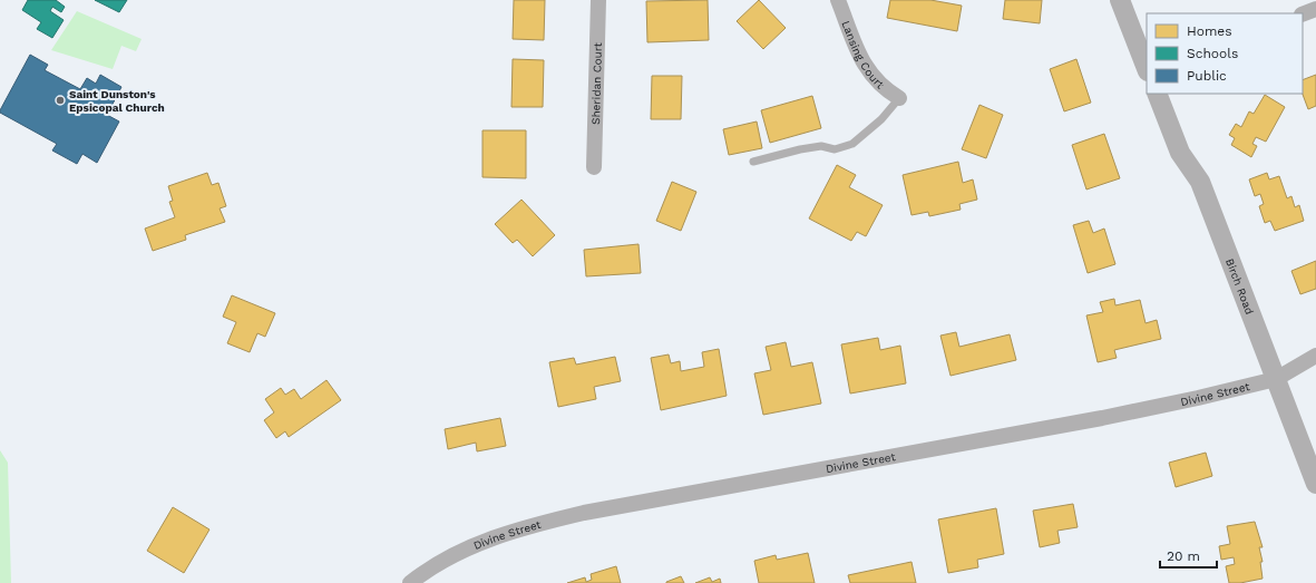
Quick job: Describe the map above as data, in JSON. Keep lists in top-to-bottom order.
{
  "streets": {
    "street": [
      "Lansing Court",
      "Sheridan Court",
      "Birch Road",
      "Divine Street"
    ]
  },
  "crossings": [
    ["Birch Road", "Divine Street"]
  ],
  "places": ["Saint Dunston's Epsicopal Church"],
  "legend": ["Homes", "Schools", "Public"],
  "scale_bar": "20 m"
}
